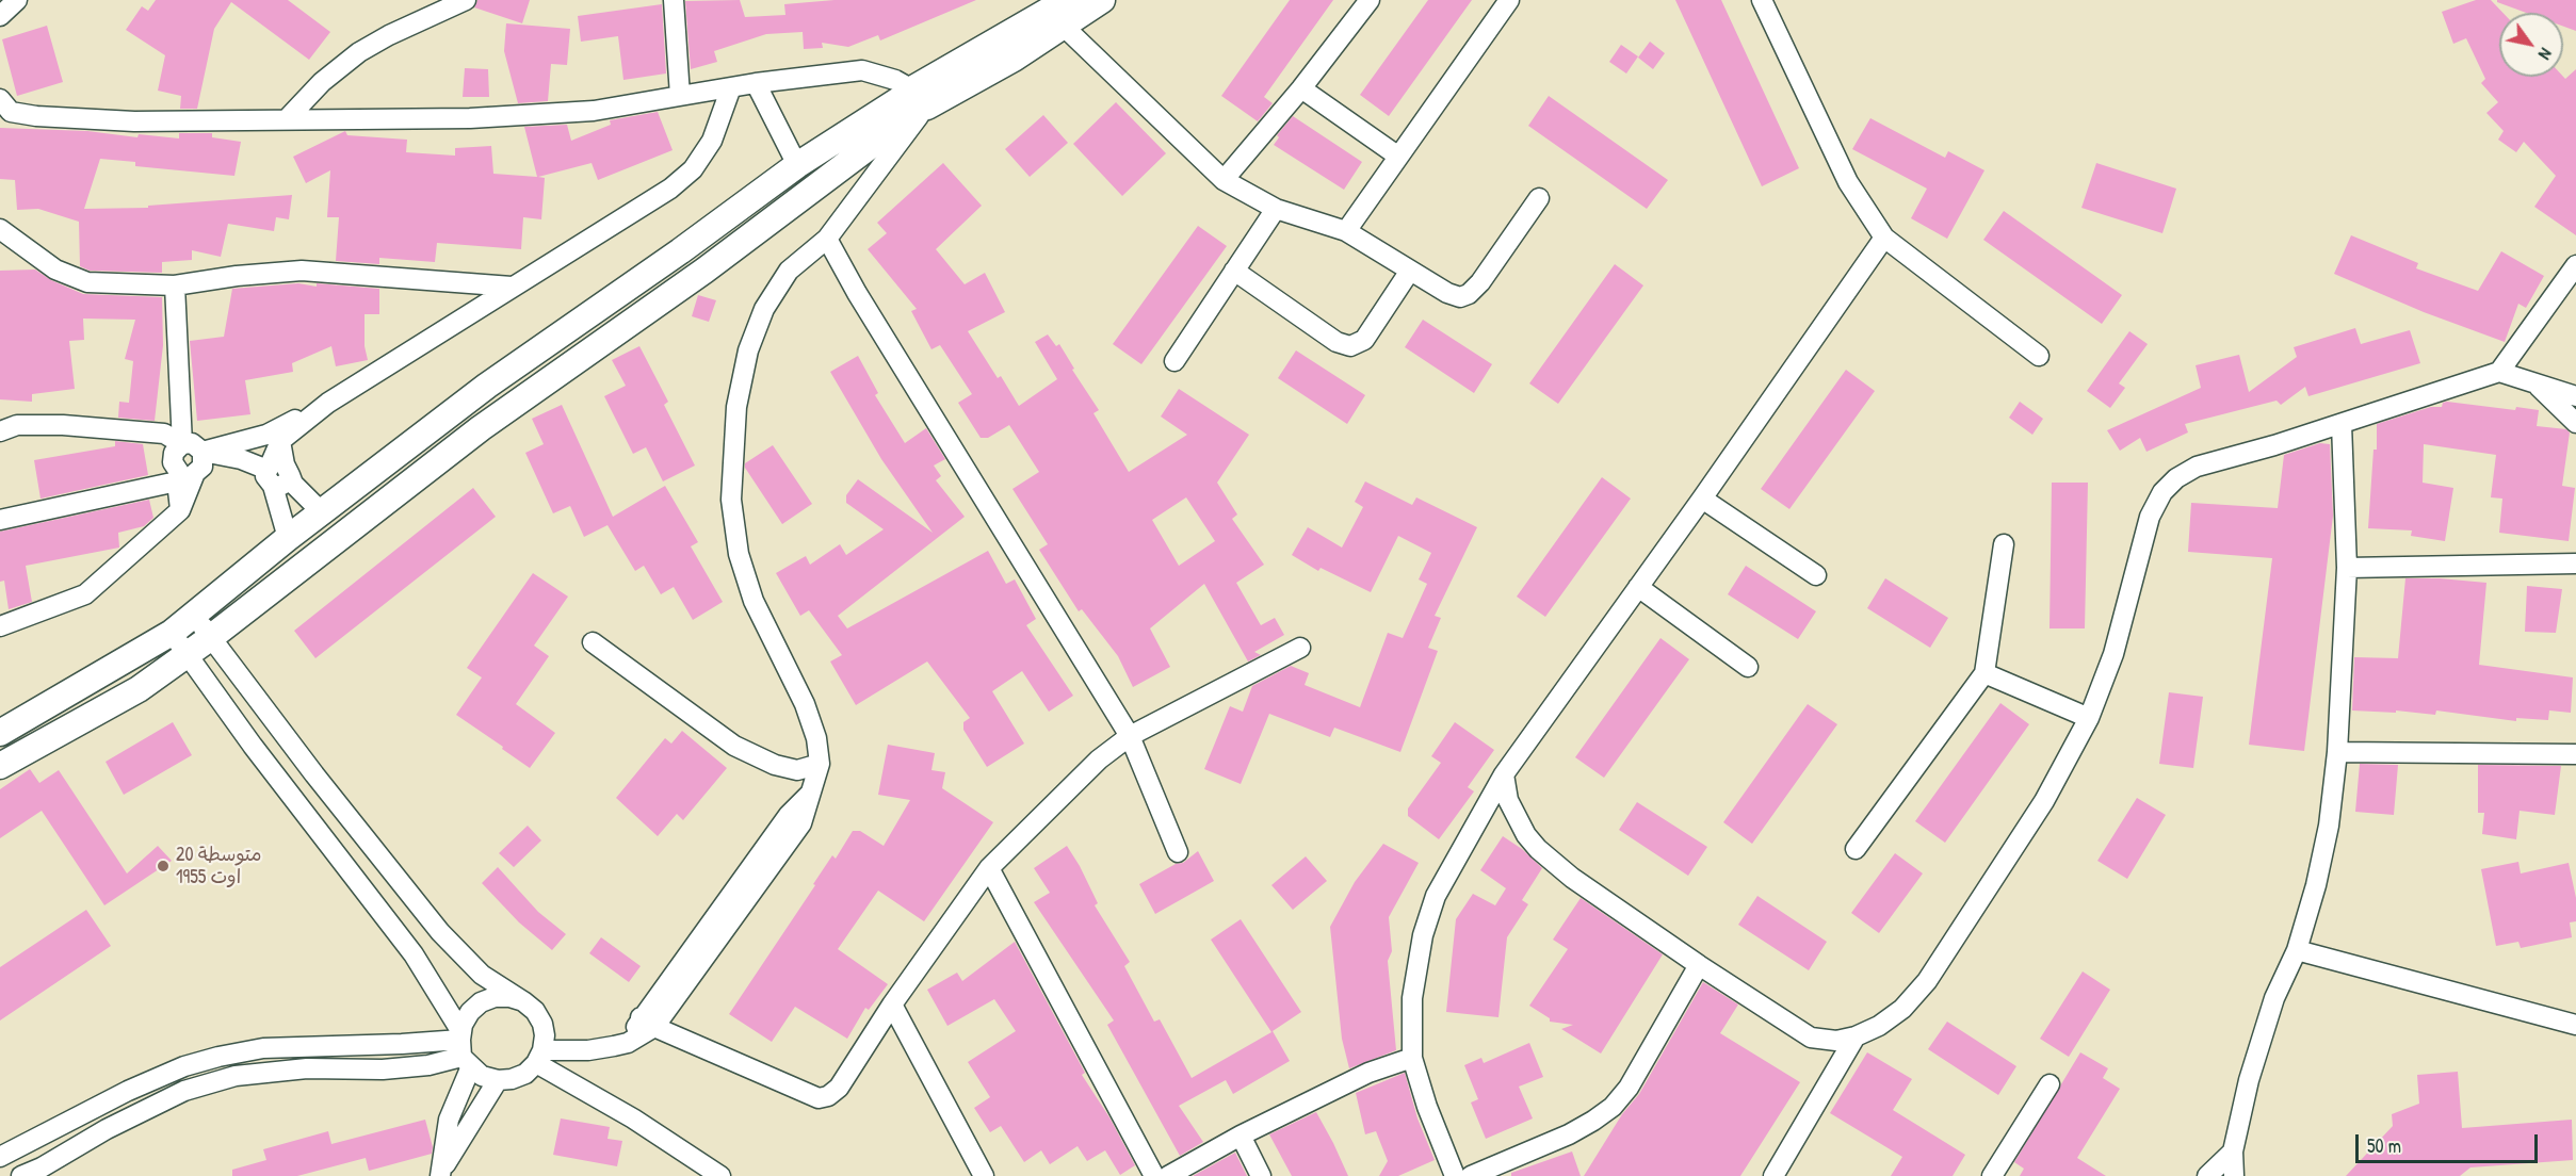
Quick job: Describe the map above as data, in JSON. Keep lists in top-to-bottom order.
{
  "places": ["متوسطة 20 اوت 1955"],
  "scale_bar": "50 m",
  "north": "bottom right"
}
